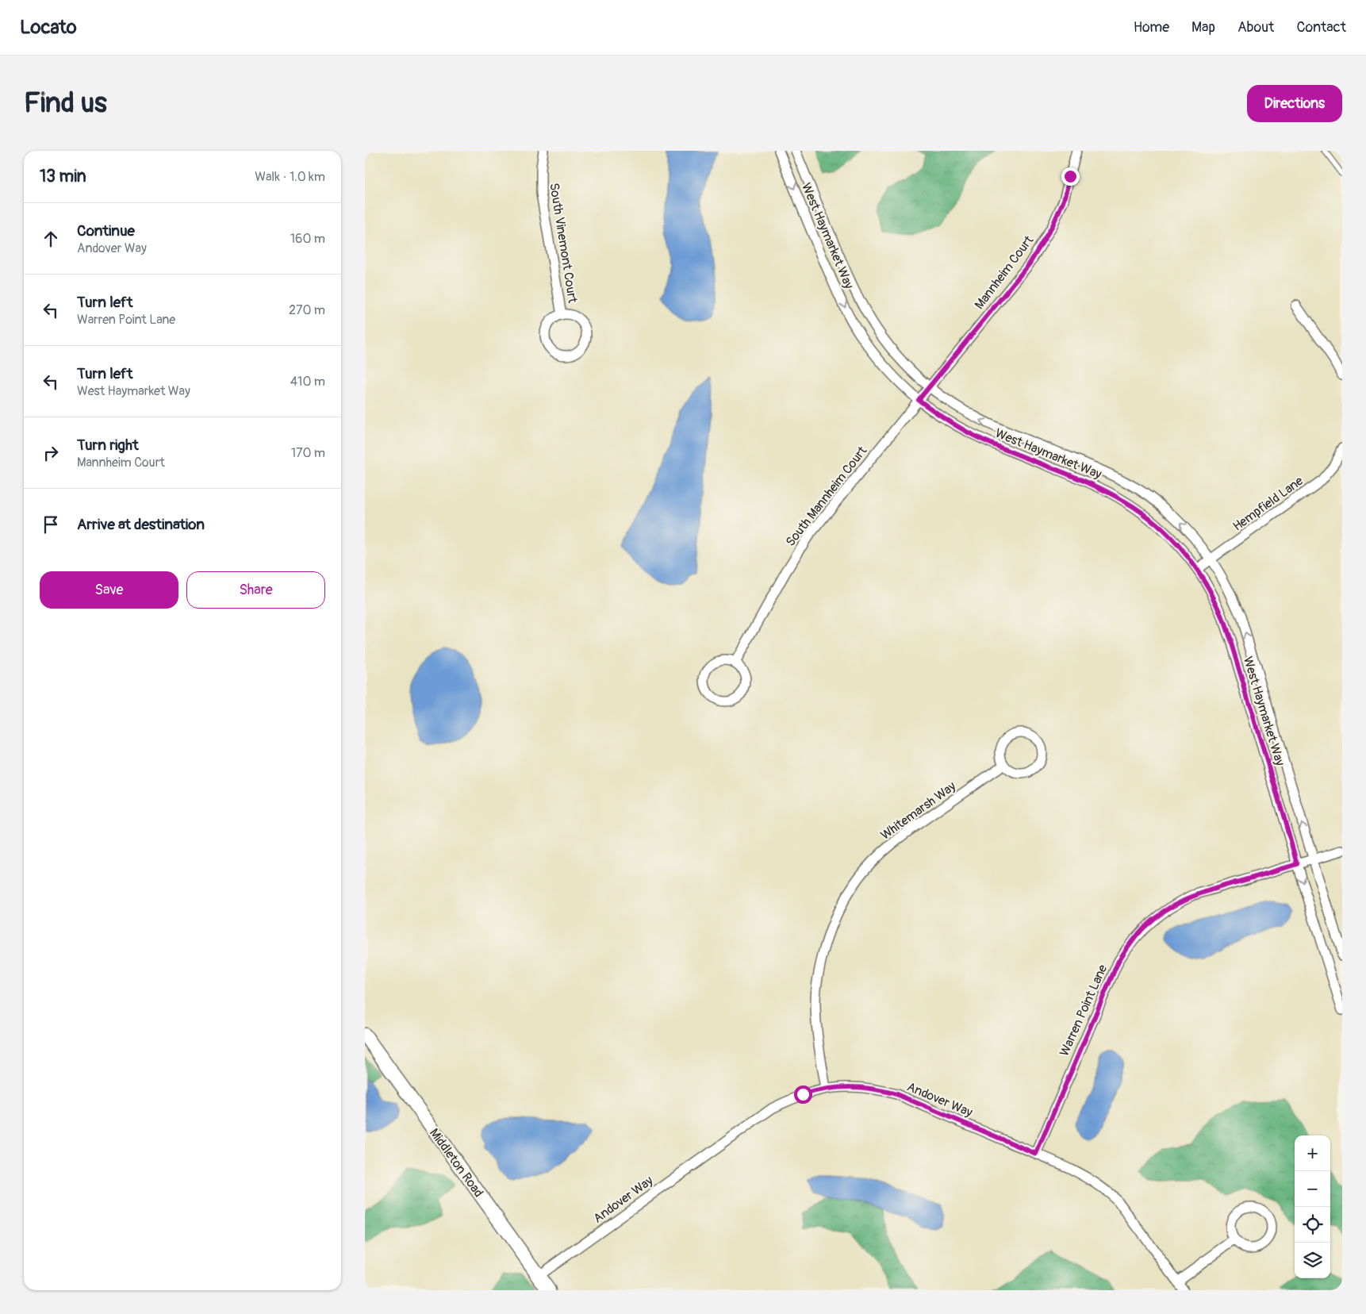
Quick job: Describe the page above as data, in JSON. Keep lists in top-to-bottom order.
{
  "streets": {
    "street": [
      "West Haymarket Way",
      "South Vinemont Court",
      "Mannheim Court",
      "South Mannheim Court",
      "Hempfield Lane",
      "Whitemarsh Way",
      "Warren Point Lane",
      "Andover Way",
      "Middleton Road"
    ]
  },
  "crossings": [
    ["West Haymarket Way", "Mannheim Court"],
    ["West Haymarket Way", "South Mannheim Court"],
    ["West Haymarket Way", "Hempfield Lane"],
    ["West Haymarket Way", "Warren Point Lane"],
    ["Mannheim Court", "South Mannheim Court"],
    ["Whitemarsh Way", "Andover Way"],
    ["Warren Point Lane", "Andover Way"],
    ["Andover Way", "Middleton Road"]
  ],
  "page": {
    "header": "Locato",
    "nav": [
      "Home",
      "Map",
      "About",
      "Contact"
    ],
    "buttons": [
      "Directions",
      ["Save", "Share"]
    ],
    "title": "Find us",
    "heading": ["13 min", "Walk · 1.0 km"],
    "list": [
      ["Continue", "Andover Way", "160 m"],
      ["Turn left", "Warren Point Lane", "270 m"],
      ["Turn left", "West Haymarket Way", "410 m"],
      ["Turn right", "Mannheim Court", "170 m"],
      "Arrive at destination"
    ],
    "map_buttons": ["+", "−"]
  }
}
